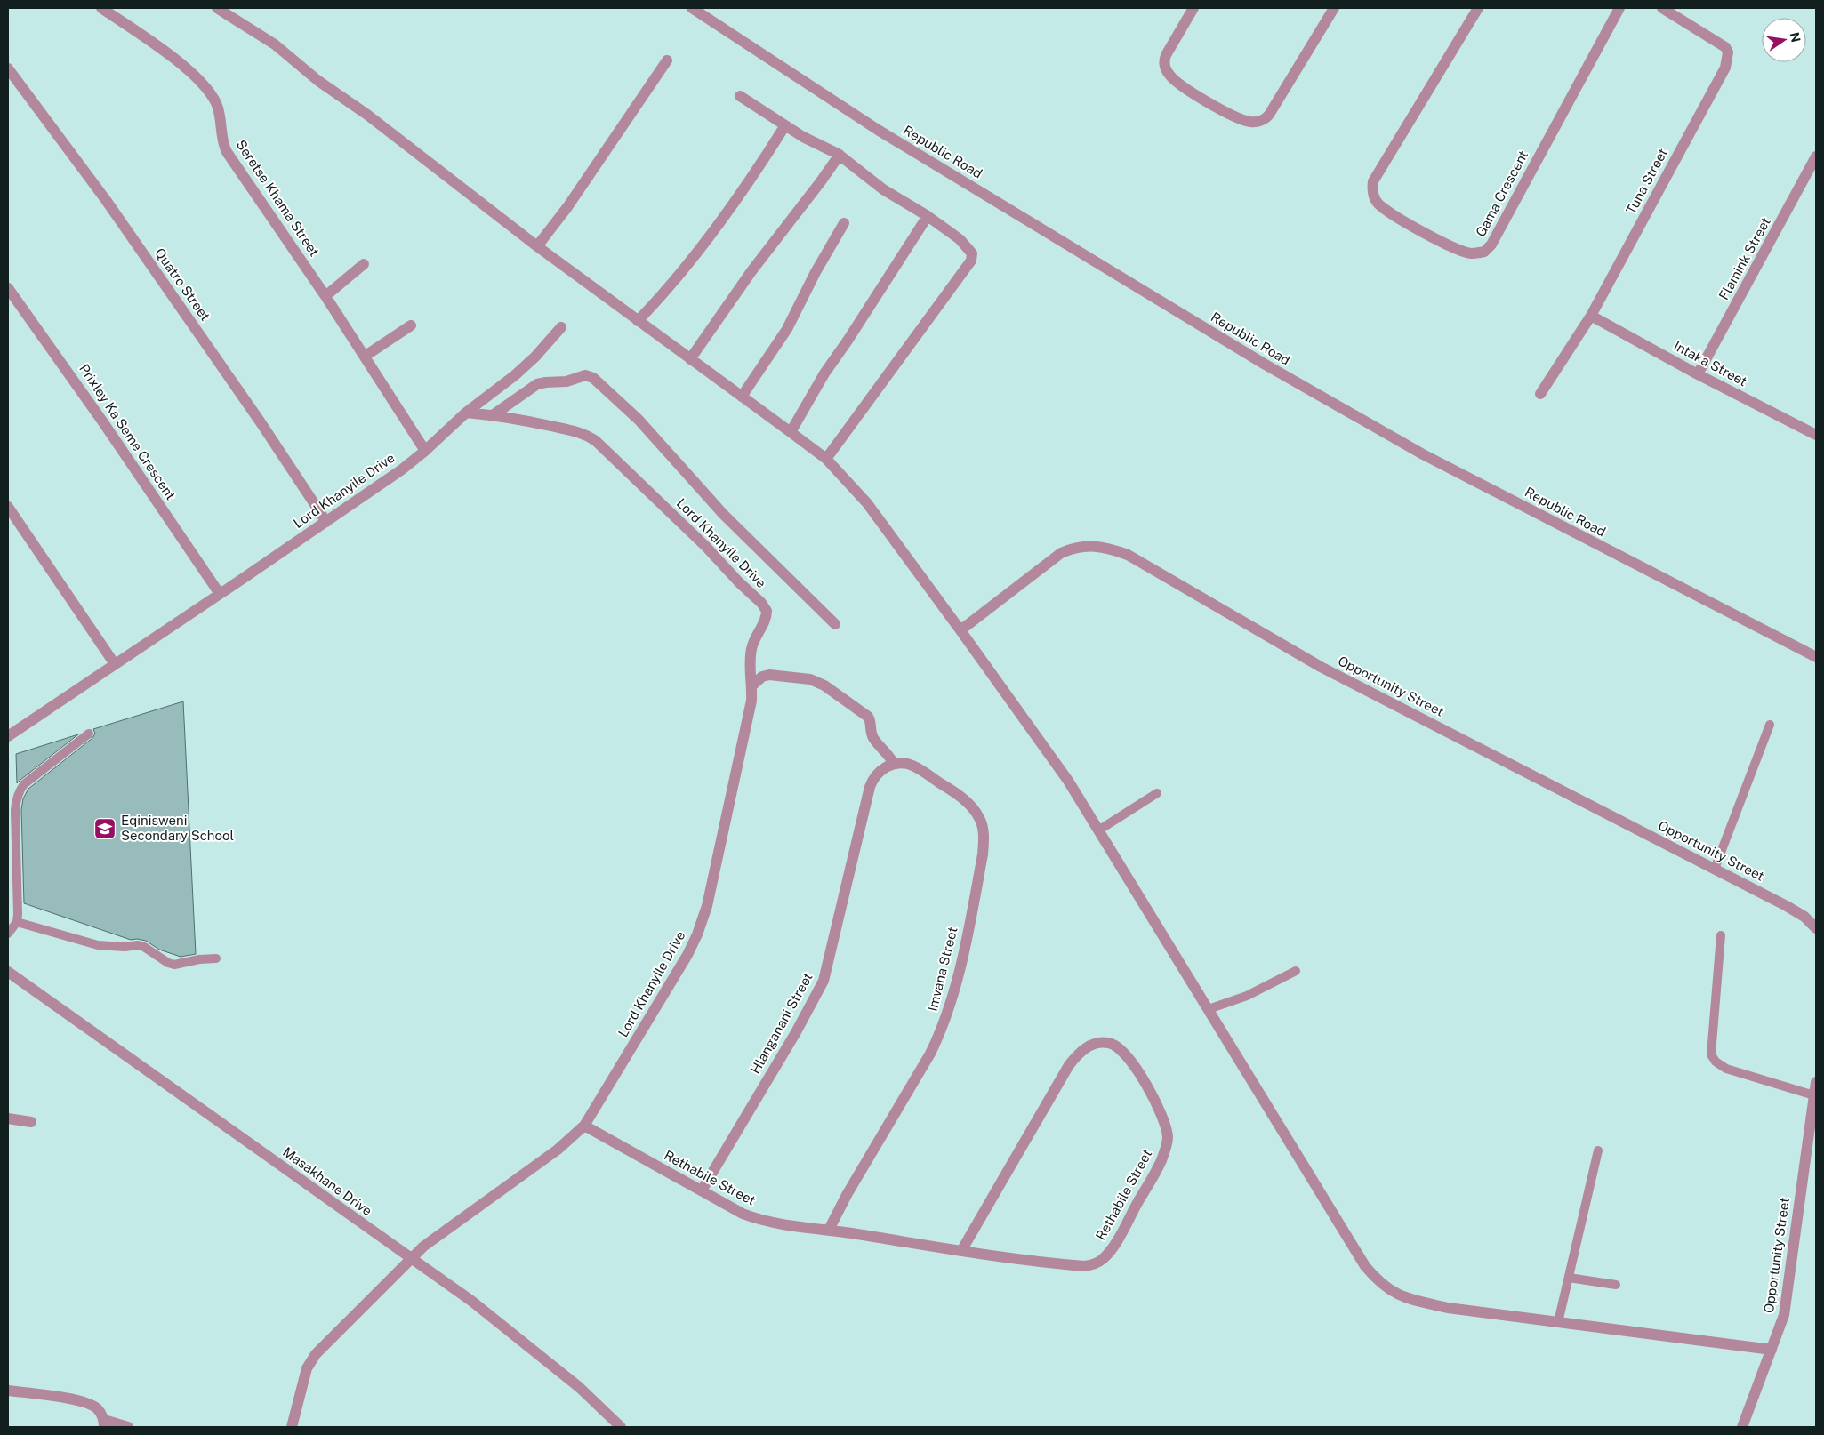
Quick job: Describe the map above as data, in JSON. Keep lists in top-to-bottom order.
{
  "streets": {
    "street": [
      "Republic Road",
      "Tuna Street",
      "Gama Crescent",
      "Seretse Khama Street",
      "Flamink Street",
      "Quatro Street",
      "Intaka Street",
      "Prixley Ka Seme Crescent",
      "Lord Khanyile Drive",
      "Opportunity Street",
      "Imvana Street",
      "Hlanganani Street",
      "Rethabile Street",
      "Masakhane Drive"
    ]
  },
  "crossings": [
    ["Tuna Street", "Intaka Street"],
    ["Seretse Khama Street", "Lord Khanyile Drive"],
    ["Flamink Street", "Intaka Street"],
    ["Quatro Street", "Lord Khanyile Drive"],
    ["Prixley Ka Seme Crescent", "Lord Khanyile Drive"],
    ["Lord Khanyile Drive", "Rethabile Street"],
    ["Lord Khanyile Drive", "Masakhane Drive"],
    ["Imvana Street", "Hlanganani Street"],
    ["Imvana Street", "Rethabile Street"],
    ["Hlanganani Street", "Rethabile Street"]
  ],
  "places": {
    "school or university": ["Eqinisweni Secondary School"]
  },
  "north": "right"
}
